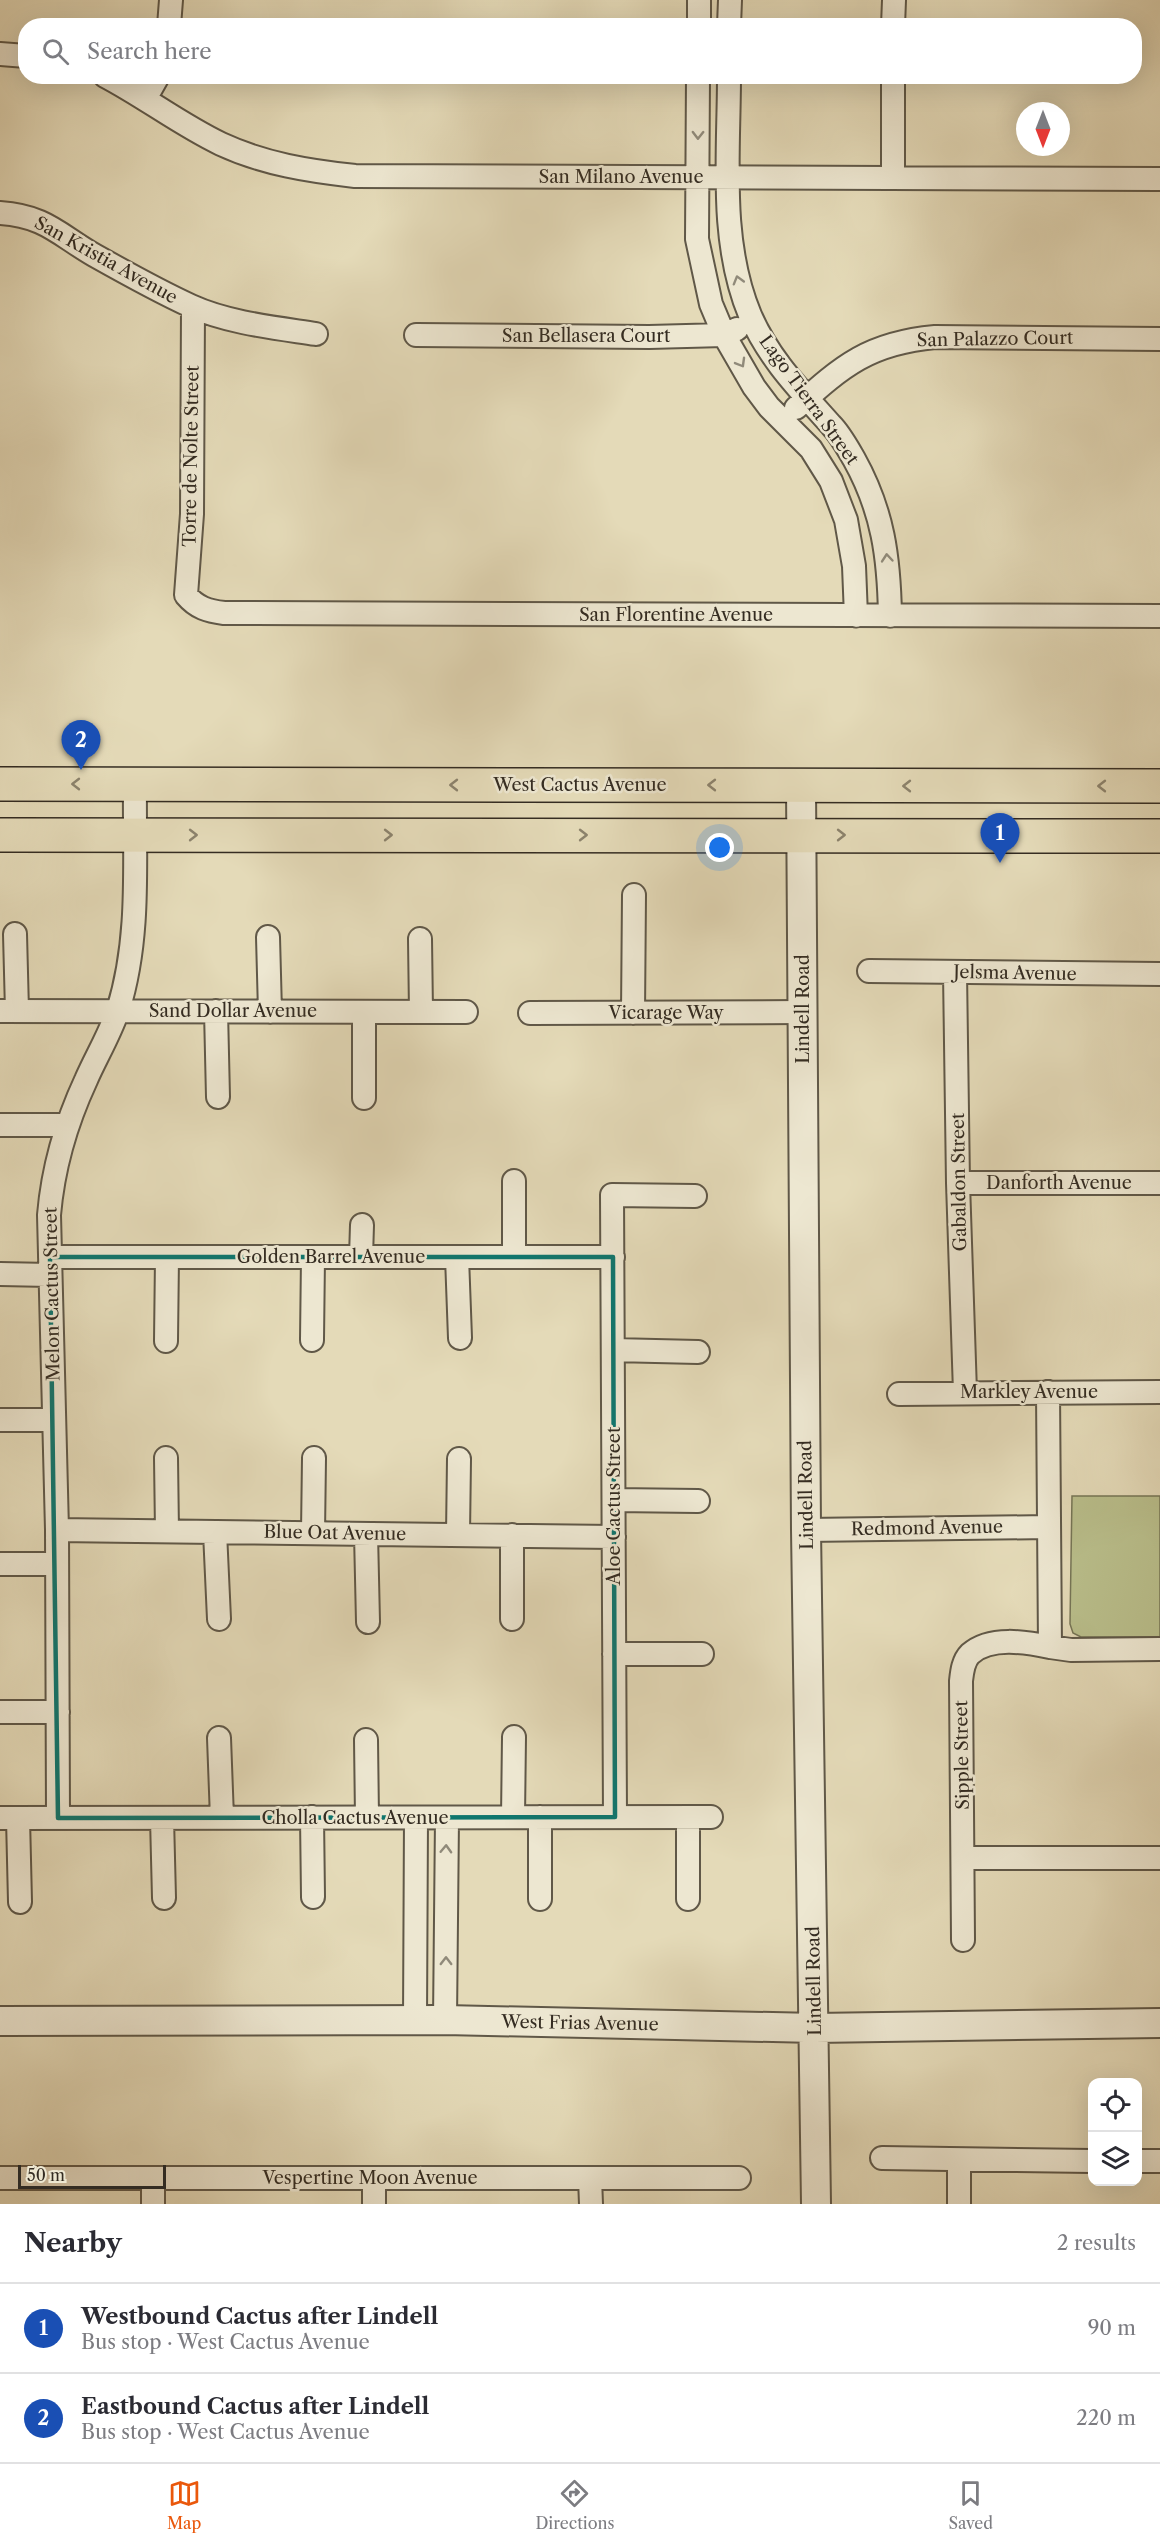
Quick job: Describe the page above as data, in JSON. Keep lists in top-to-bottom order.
{
  "streets": {
    "main road": ["West Cactus Avenue"],
    "street": [
      "San Milano Avenue",
      "San Kristia Avenue",
      "San Bellasera Court",
      "San Palazzo Court",
      "Lago Tierra Street",
      "Torre de Nolte Street",
      "San Florentine Avenue",
      "Jelsma Avenue",
      "Lindell Road",
      "Sand Dollar Avenue",
      "Vicarage Way",
      "Gabaldon Street",
      "Danforth Avenue",
      "Golden Barrel Avenue",
      "Melon Cactus Street",
      "Markley Avenue",
      "Aloe Cactus Street",
      "Redmond Avenue",
      "Blue Oat Avenue",
      "Sipple Street",
      "Cholla Cactus Avenue",
      "West Frias Avenue",
      "Vespertine Moon Avenue"
    ]
  },
  "crossings": [
    ["San Milano Avenue", "Lago Tierra Street"],
    ["San Kristia Avenue", "Torre de Nolte Street"],
    ["San Bellasera Court", "Lago Tierra Street"],
    ["San Palazzo Court", "Lago Tierra Street"],
    ["Lago Tierra Street", "San Florentine Avenue"],
    ["Torre de Nolte Street", "San Florentine Avenue"],
    ["West Cactus Avenue", "Lindell Road"],
    ["West Cactus Avenue", "Melon Cactus Street"],
    ["Jelsma Avenue", "Gabaldon Street"],
    ["Lindell Road", "Vicarage Way"],
    ["Lindell Road", "Redmond Avenue"],
    ["Lindell Road", "West Frias Avenue"],
    ["Sand Dollar Avenue", "Melon Cactus Street"],
    ["Gabaldon Street", "Danforth Avenue"],
    ["Gabaldon Street", "Markley Avenue"],
    ["Golden Barrel Avenue", "Melon Cactus Street"],
    ["Golden Barrel Avenue", "Aloe Cactus Street"],
    ["Melon Cactus Street", "Blue Oat Avenue"],
    ["Melon Cactus Street", "Cholla Cactus Avenue"],
    ["Aloe Cactus Street", "Blue Oat Avenue"],
    ["Aloe Cactus Street", "Cholla Cactus Avenue"]
  ],
  "scale_bar": "50 m",
  "north": "bottom",
  "page": {
    "search": "Search here",
    "pins": ["2", "1"],
    "scale": "50 m",
    "heading": ["Nearby", "2 results"],
    "list": [
      {
        "mark": "1",
        "name": "Westbound Cactus after Lindell",
        "note": "Bus stop · West Cactus Avenue",
        "value": "90 m"
      },
      {
        "mark": "2",
        "name": "Eastbound Cactus after Lindell",
        "note": "Bus stop · West Cactus Avenue",
        "value": "220 m"
      }
    ],
    "nav": ["Map", "Directions", "Saved"]
  }
}
